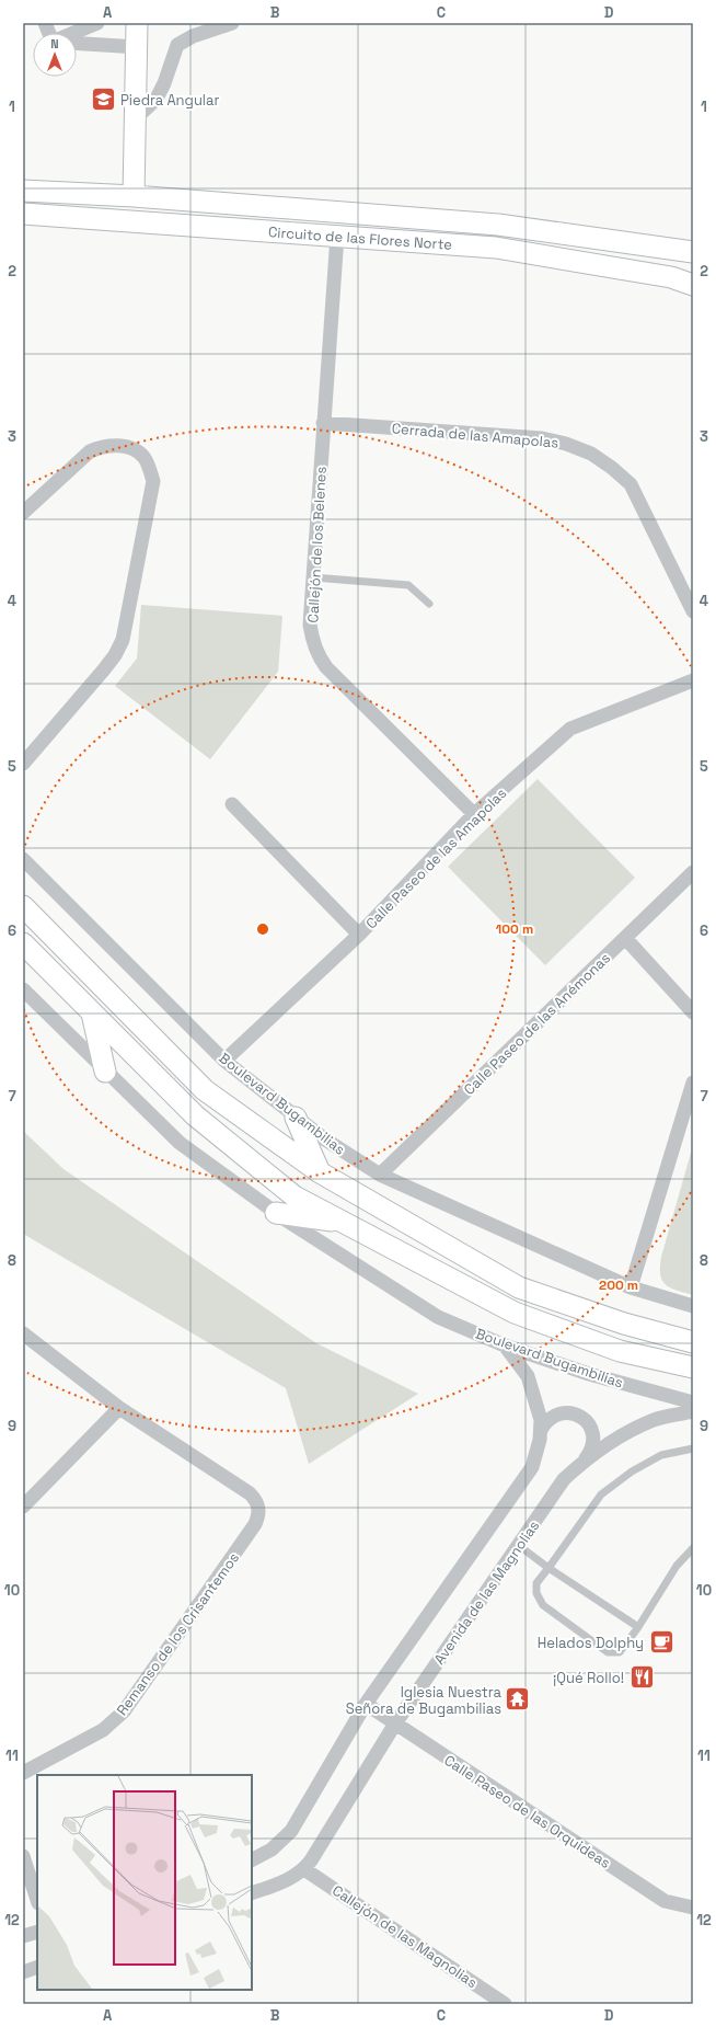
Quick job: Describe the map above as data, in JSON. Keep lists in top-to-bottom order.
{
  "streets": {
    "street": [
      "Circuito de las Flores Norte",
      "Cerrada de las Amapolas",
      "Callejón de los Belenes",
      "Calle Paseo de las Amapolas",
      "Calle Paseo de las Anémonas",
      "Boulevard Bugambilias",
      "Avenida de las Magnolias",
      "Remanso de los Crisantemos",
      "Calle Paseo de las Orquideas",
      "Callejón de las Magnolias"
    ]
  },
  "crossings": [
    ["Circuito de las Flores Norte", "Callejón de los Belenes"],
    ["Cerrada de las Amapolas", "Callejón de los Belenes"],
    ["Callejón de los Belenes", "Calle Paseo de las Amapolas"],
    ["Calle Paseo de las Amapolas", "Boulevard Bugambilias"],
    ["Calle Paseo de las Anémonas", "Boulevard Bugambilias"],
    ["Avenida de las Magnolias", "Calle Paseo de las Orquideas"],
    ["Avenida de las Magnolias", "Callejón de las Magnolias"]
  ],
  "places": {
    "school or university": ["Piedra Angular"],
    "cafe": ["Helados Dolphy"],
    "restaurant": ["¡Qué Rollo!"],
    "temple": ["Iglesia Nuestra Señora de Bugambilias"]
  },
  "north": "top",
  "grid": {
    "columns": [
      "A",
      "B",
      "C",
      "D"
    ],
    "rows": [
      "1",
      "2",
      "3",
      "4",
      "5",
      "6",
      "7",
      "8",
      "9",
      "10",
      "11",
      "12"
    ]
  },
  "rings": ["100 m", "200 m"]
}
